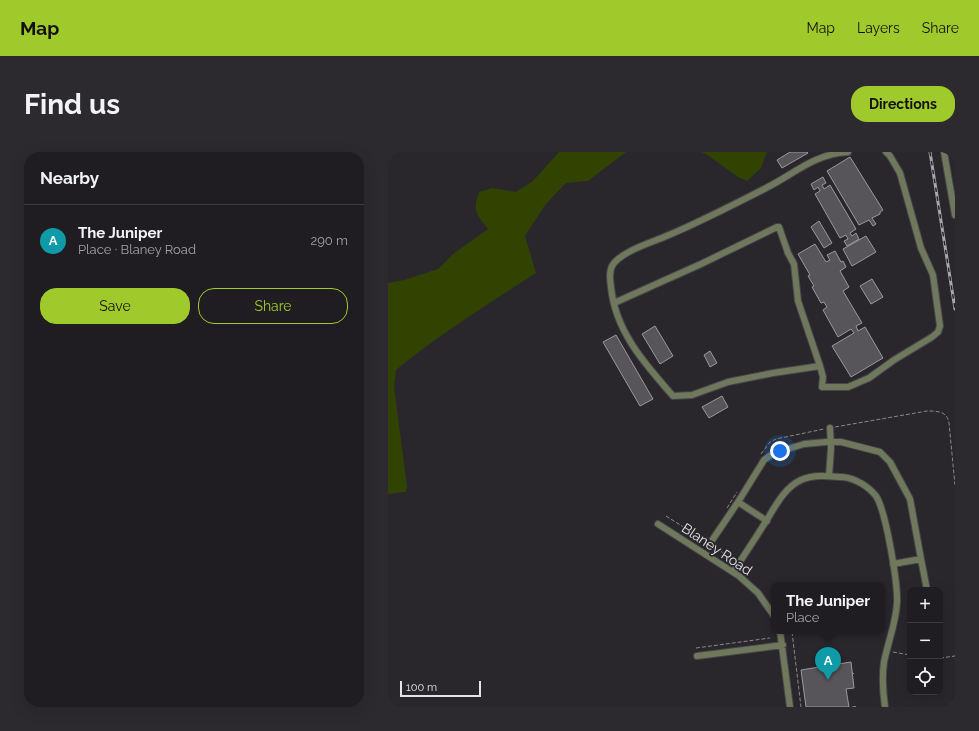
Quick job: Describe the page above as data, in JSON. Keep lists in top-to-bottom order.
{
  "streets": {
    "street": ["Blaney Road"]
  },
  "scale_bar": "100 m",
  "page": {
    "header": "Map",
    "nav": ["Map", "Layers", "Share"],
    "buttons": [
      "Directions",
      ["Save", "Share"]
    ],
    "title": "Find us",
    "heading": "Nearby",
    "list": [
      {
        "mark": "A",
        "name": "The Juniper",
        "note": "Place · Blaney Road",
        "value": "290 m"
      }
    ],
    "popup": ["The Juniper", "Place"],
    "map_buttons": ["+", "−"],
    "pins": "A",
    "scale": "100 m"
  }
}
